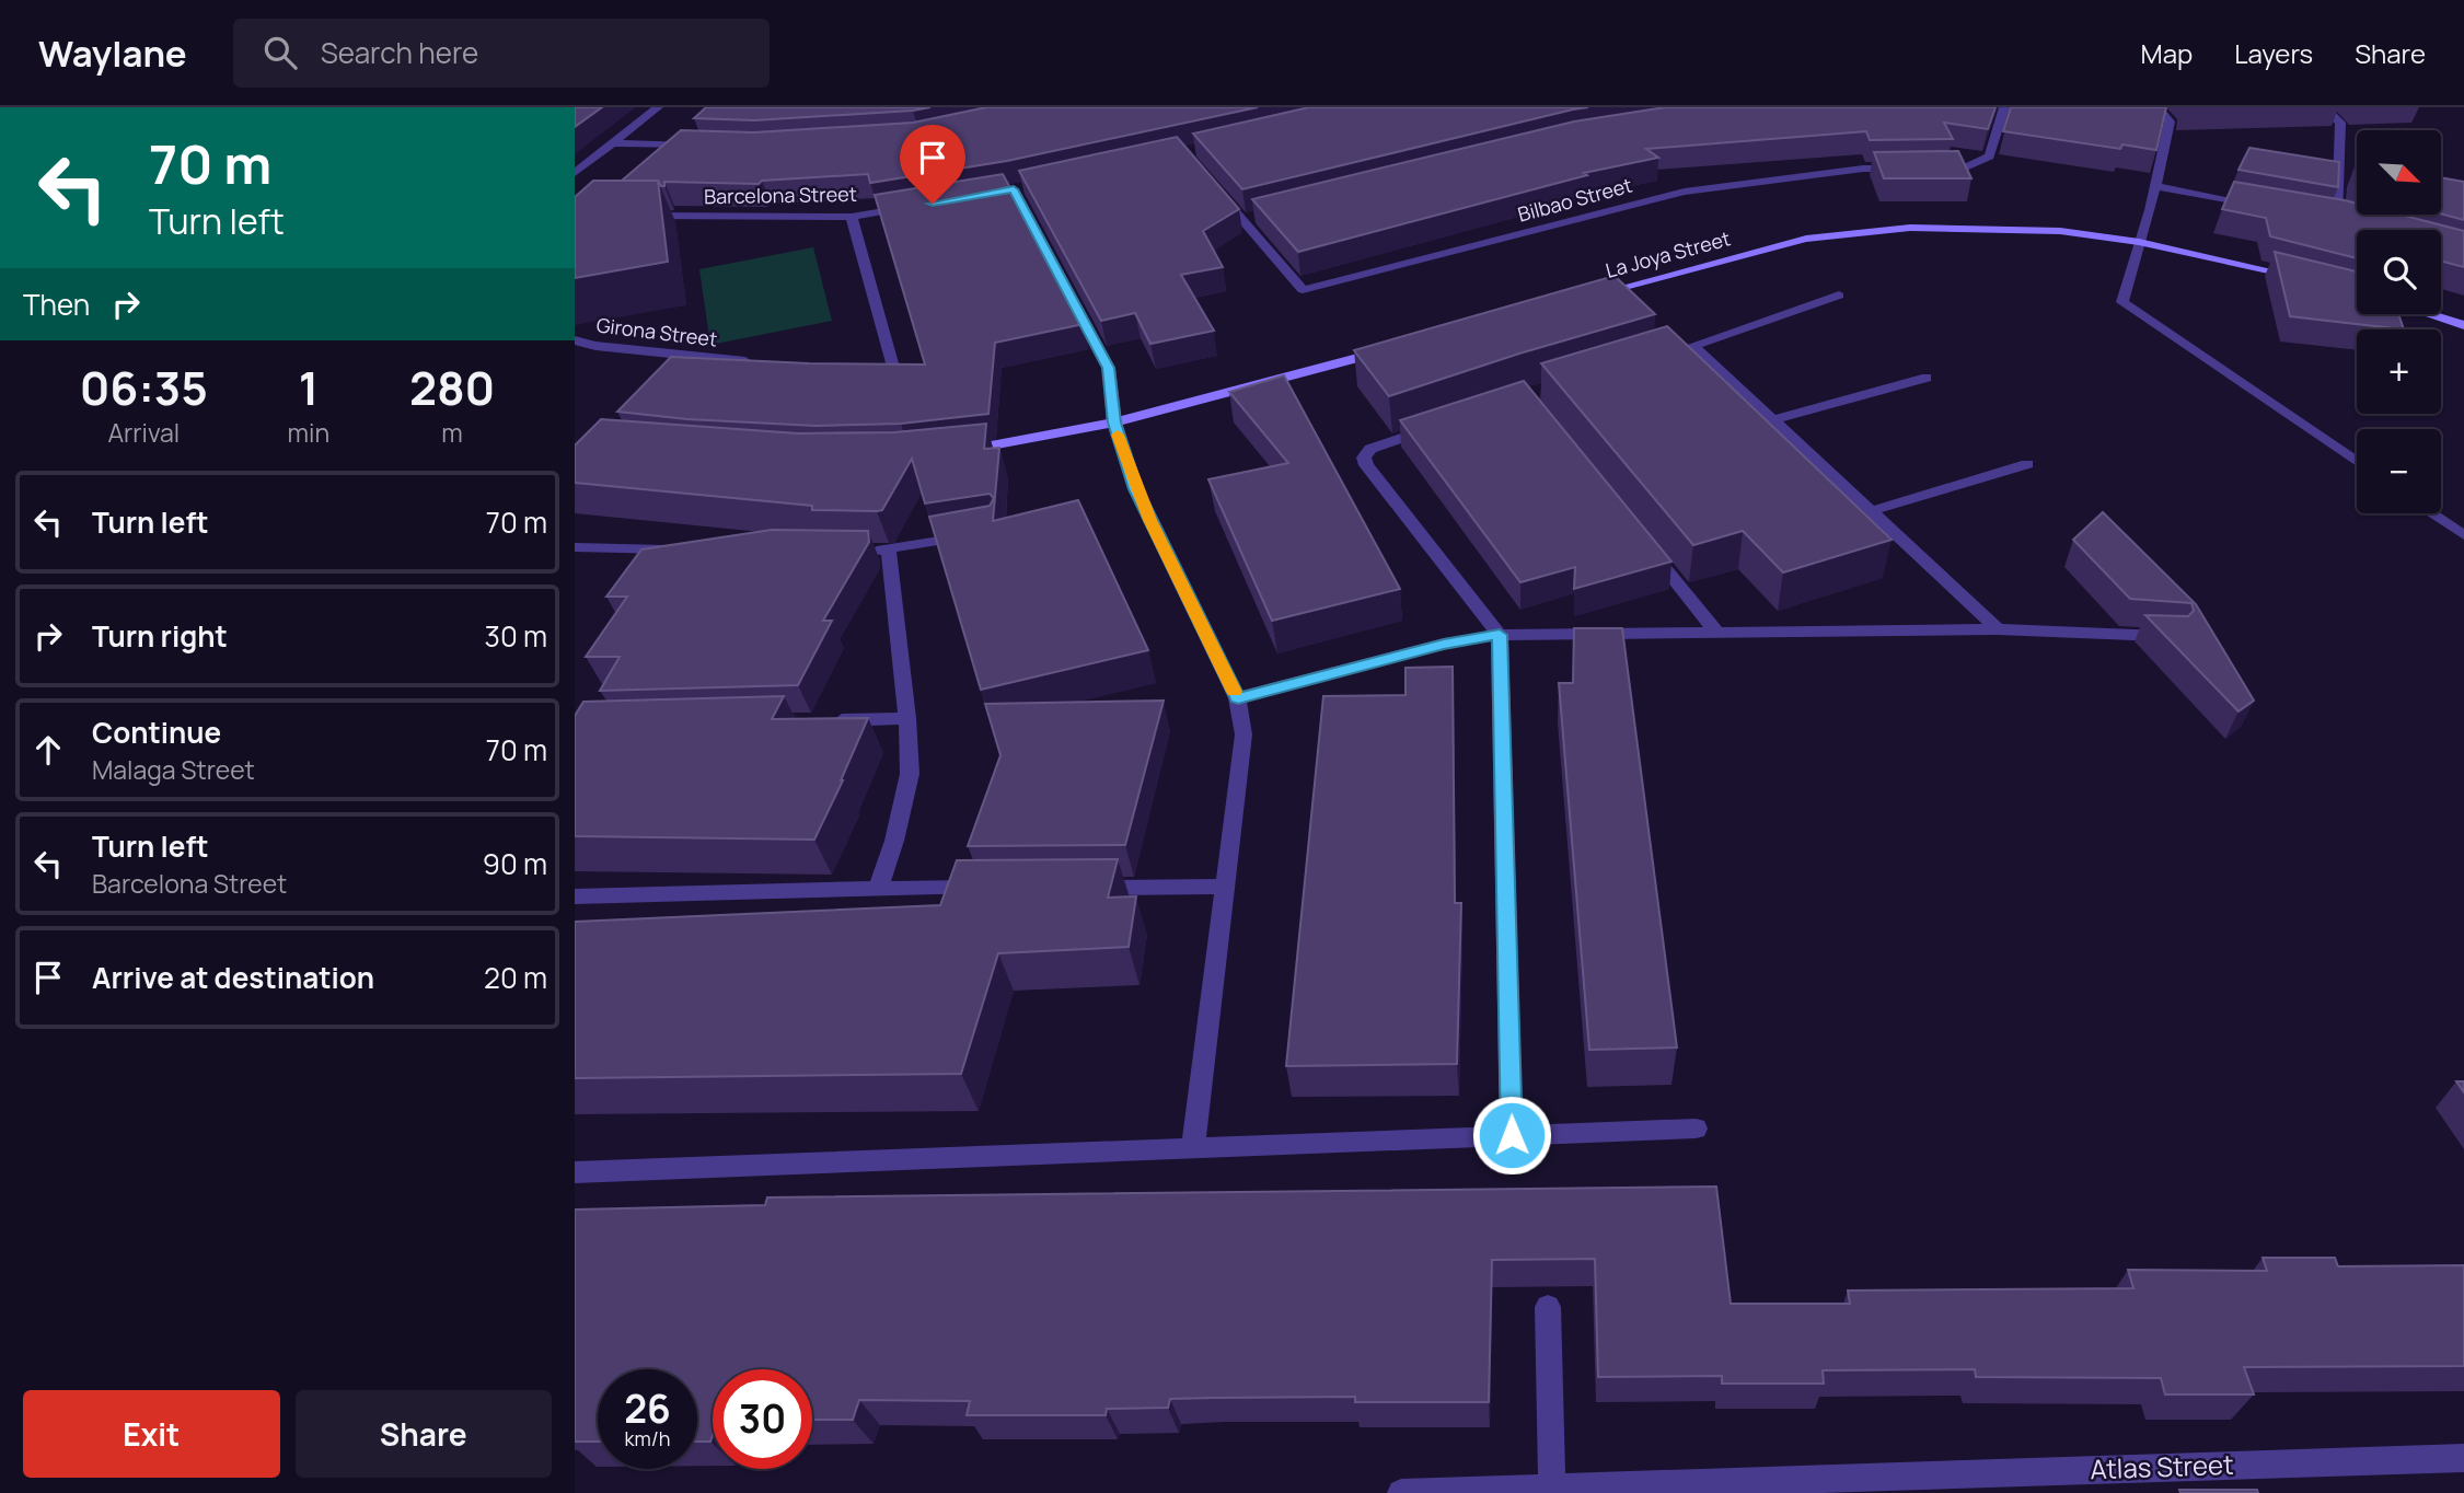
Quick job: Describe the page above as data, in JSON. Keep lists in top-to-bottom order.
{
  "streets": {
    "street": [
      "Barcelona Street",
      "Bilbao Street",
      "La Joya Street",
      "Girona Street",
      "Atlas Street"
    ]
  },
  "north": "bottom right",
  "page": {
    "header": "Waylane",
    "search": "Search here",
    "nav": ["Map", "Layers", "Share"],
    "turn": ["70 m", "Turn left"],
    "map_buttons": ["+", "−"],
    "then": "Then",
    "eta": [
      "06:35",
      "Arrival",
      "1",
      "min",
      "280",
      "m"
    ],
    "list": [
      {
        "name": "Turn left",
        "value": "70 m"
      },
      {
        "name": "Turn right",
        "value": "30 m"
      },
      {
        "name": "Continue",
        "note": "Malaga Street",
        "value": "70 m"
      },
      {
        "name": "Turn left",
        "note": "Barcelona Street",
        "value": "90 m"
      },
      {
        "name": "Arrive at destination",
        "value": "20 m"
      }
    ],
    "speed": "26 km/h",
    "limit": "30",
    "buttons": ["Exit", "Share"]
  }
}
